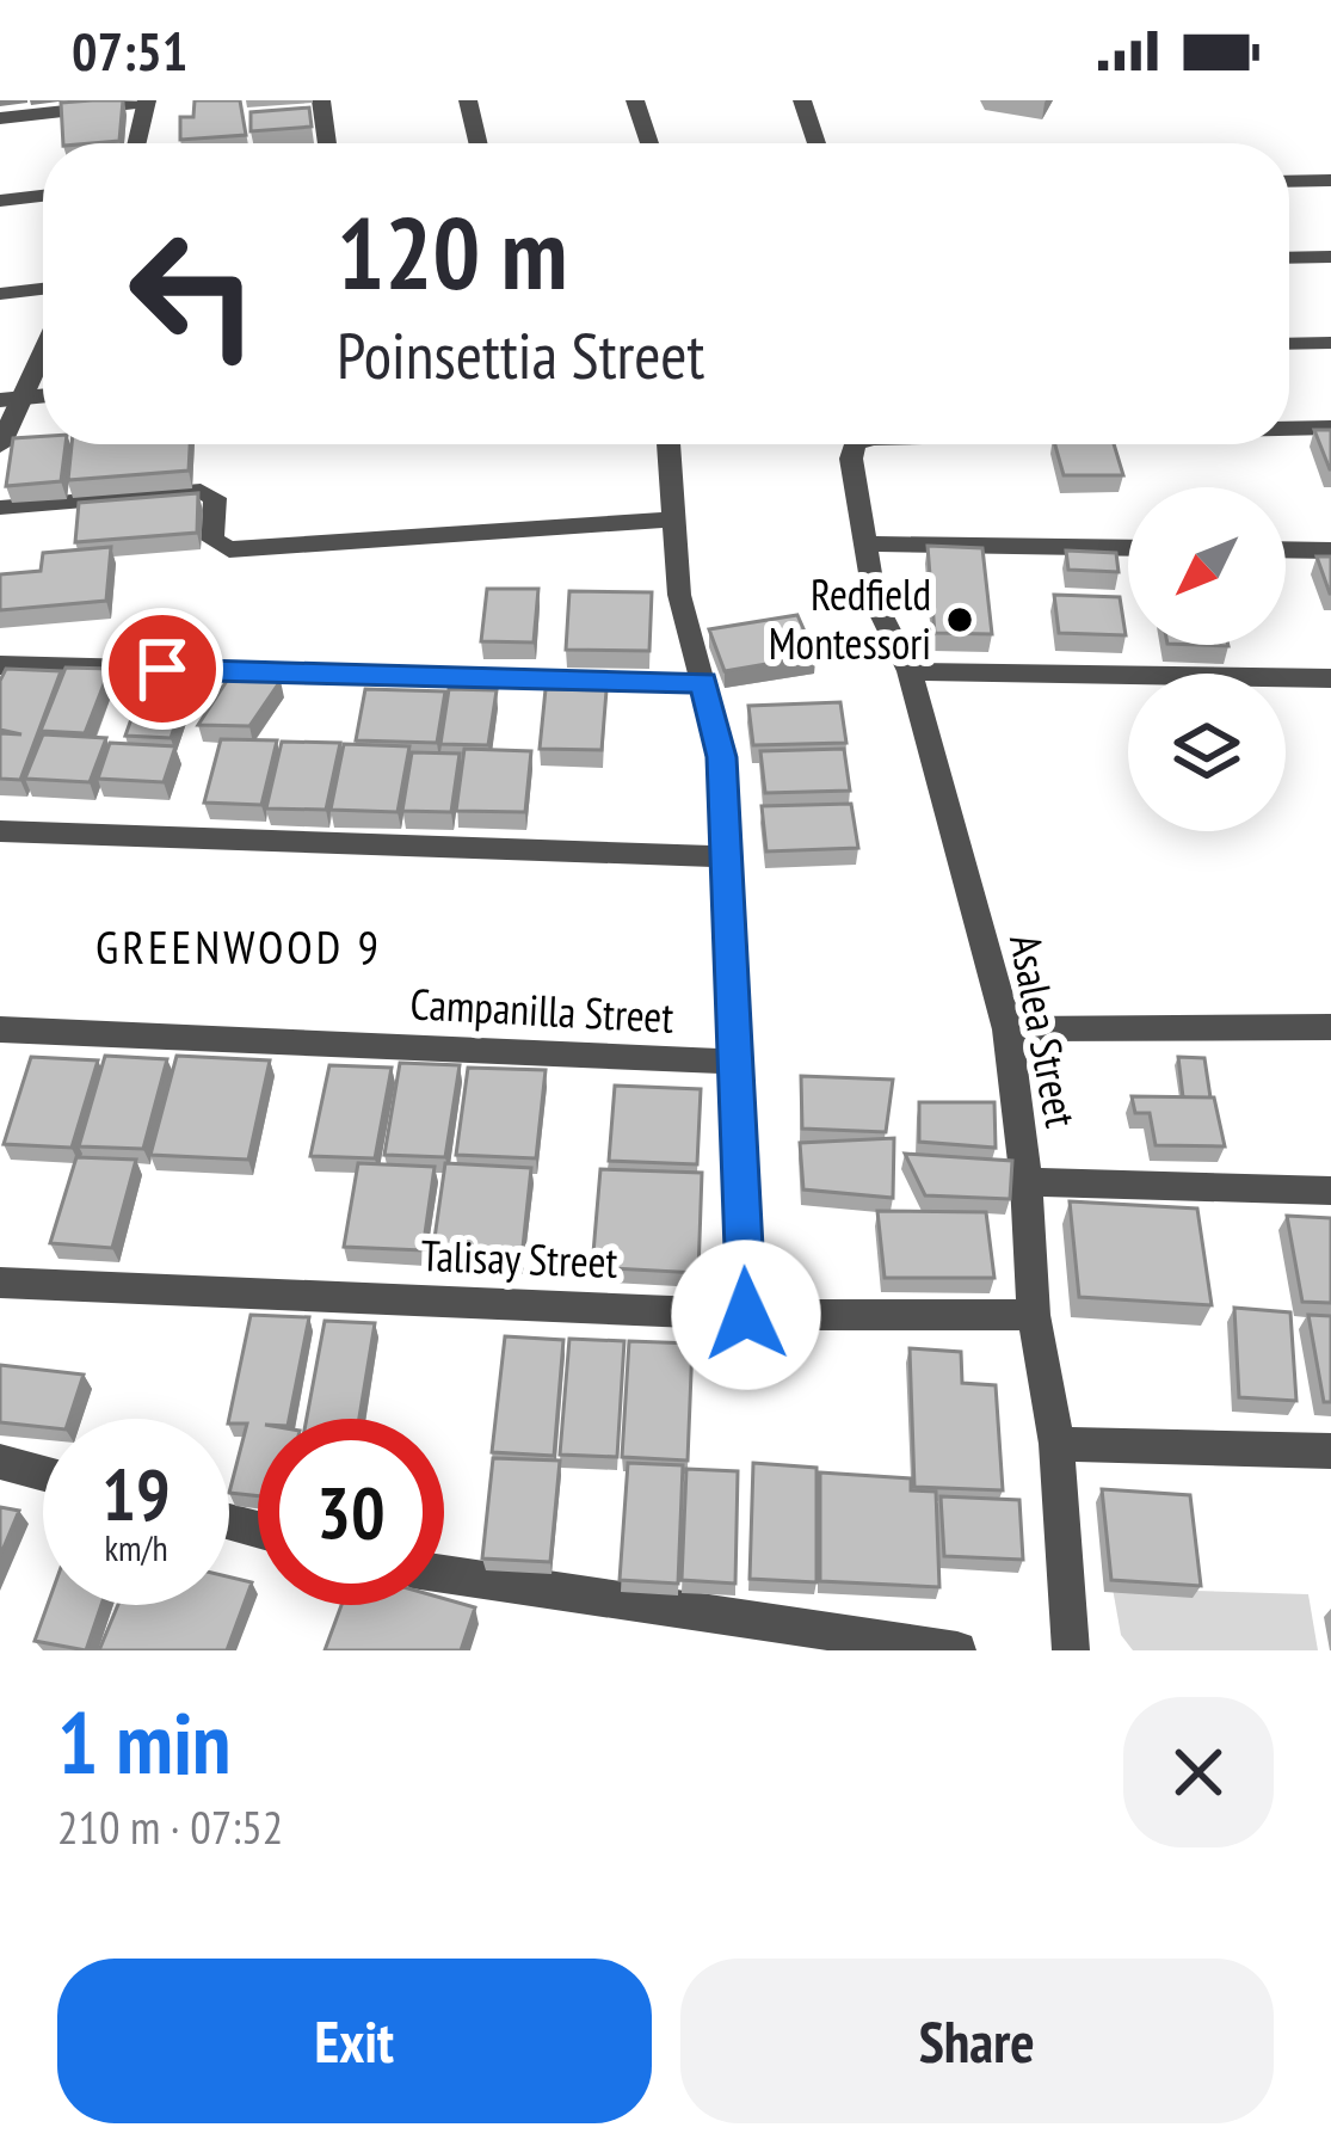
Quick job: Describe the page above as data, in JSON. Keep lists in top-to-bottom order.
{
  "streets": {
    "street": ["Campanilla Street", "Asalea Street", "Talisay Street"]
  },
  "crossings": [
    ["Asalea Street", "Talisay Street"]
  ],
  "districts": ["GREENWOOD 9"],
  "places": ["Redfield Montessori"],
  "north": "bottom left",
  "page": {
    "status": "07:51",
    "turn": ["120 m", "Poinsettia Street"],
    "speed": "19 km/h",
    "limit": "30",
    "heading": ["1 min", "210 m · 07:52"],
    "buttons": ["Exit", "Share"]
  }
}
